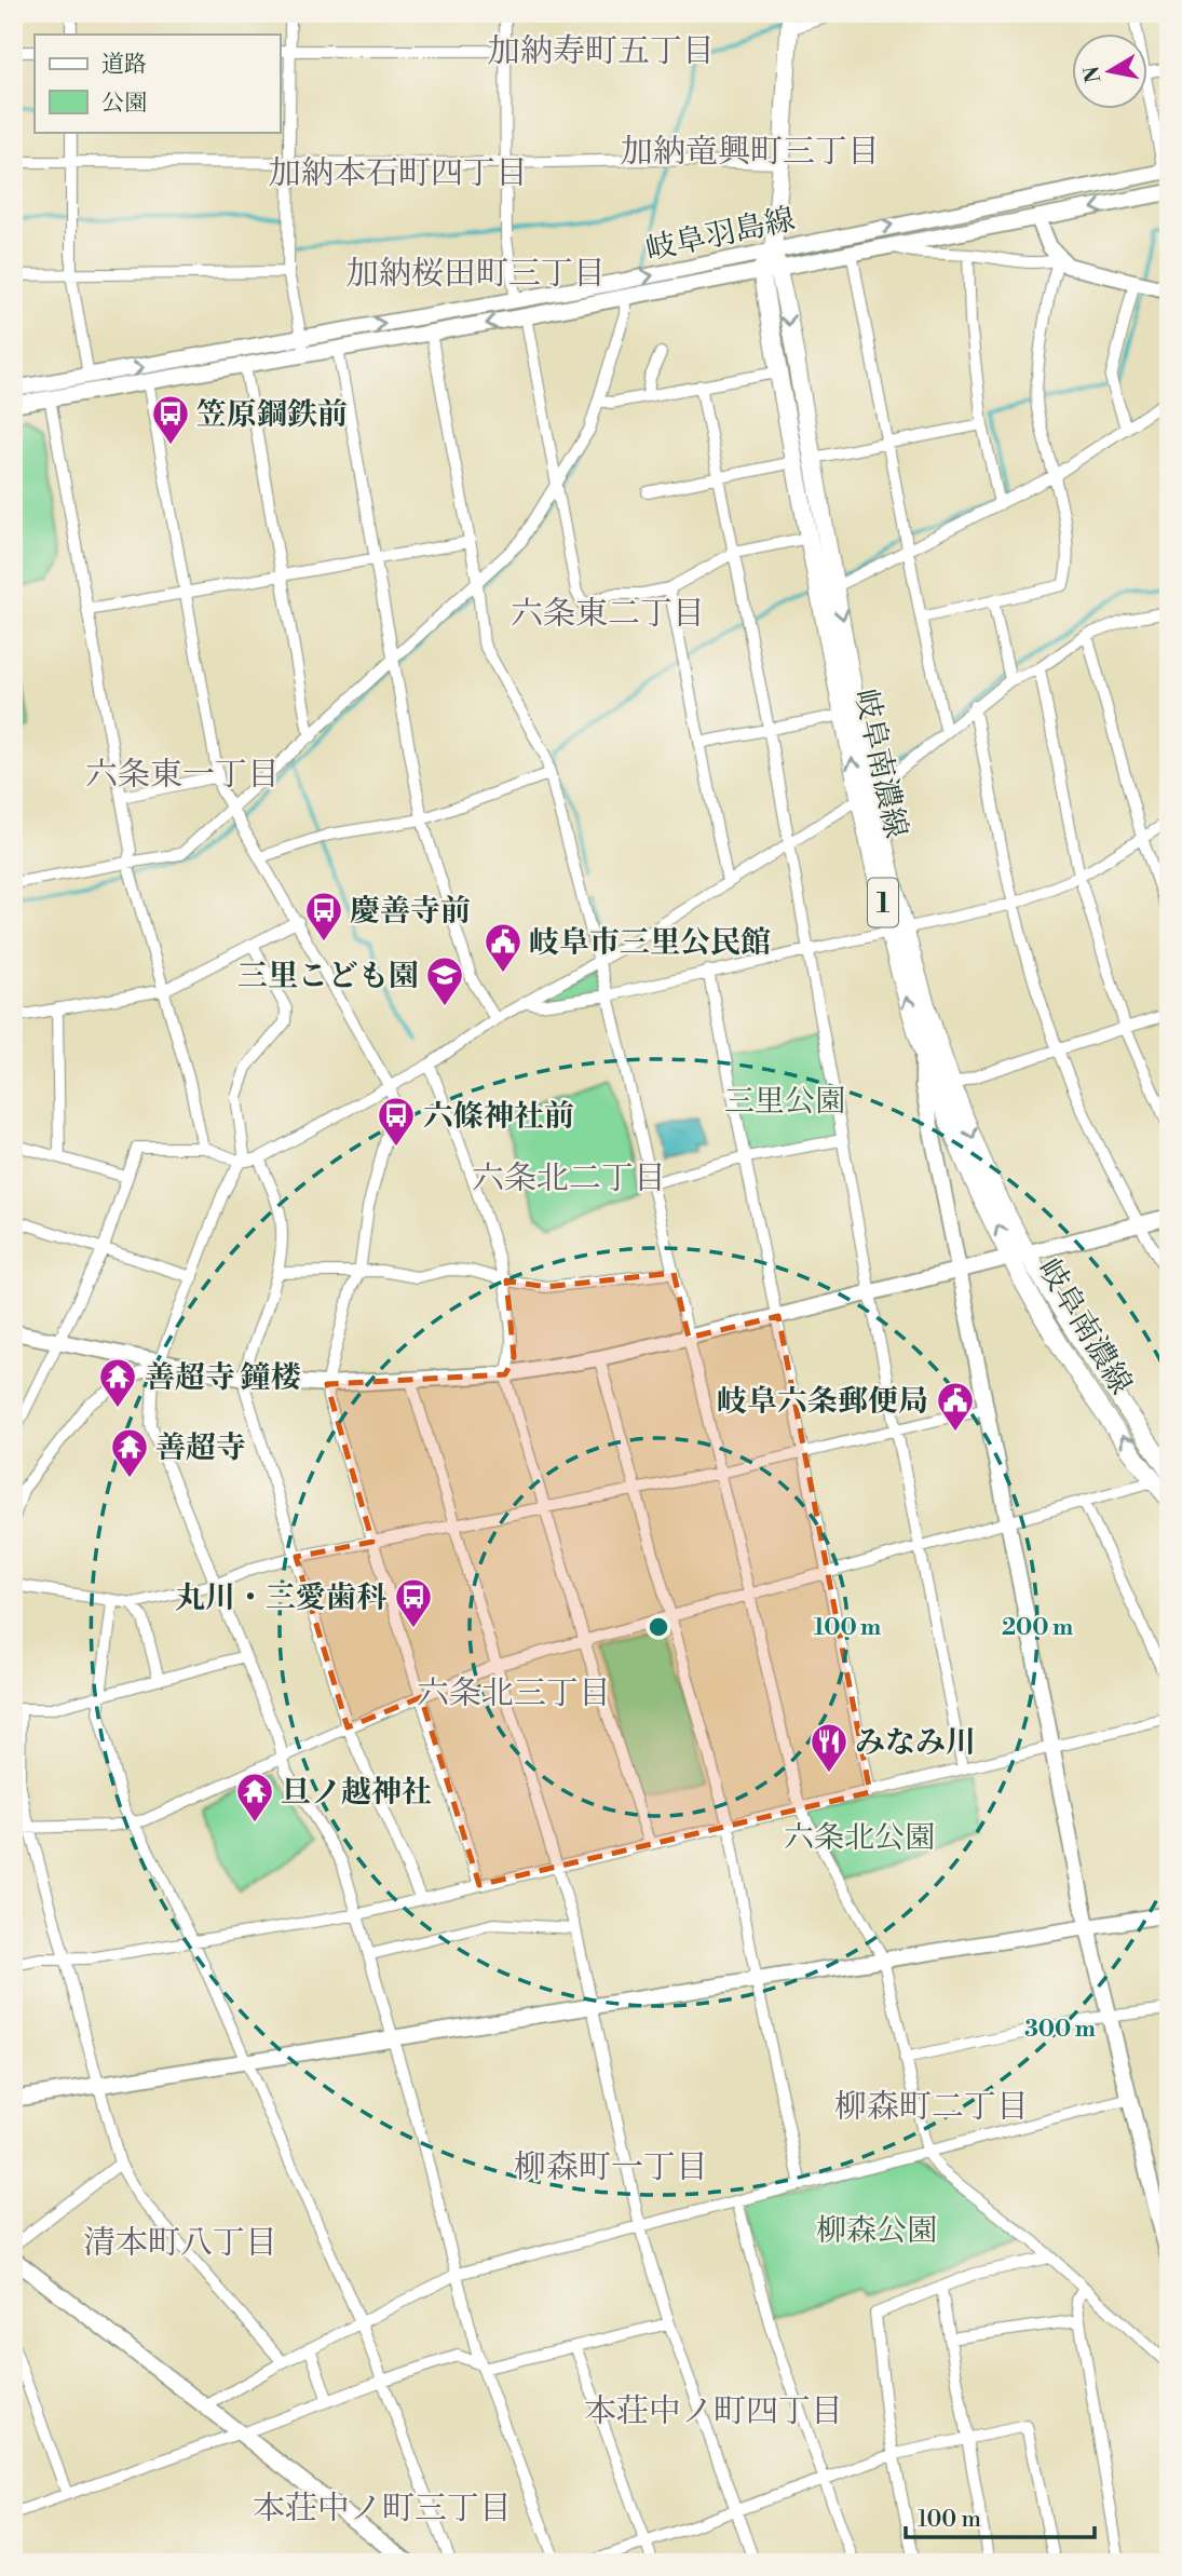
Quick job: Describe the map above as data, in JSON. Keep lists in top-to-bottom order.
{
  "streets": {
    "main road": ["岐阜南濃線", "1"],
    "street": ["岐阜羽島線"]
  },
  "crossings": [
    ["岐阜羽島線", "岐阜南濃線"]
  ],
  "districts": [
    "加納寿町五丁目",
    "加納竜興町三丁目",
    "加納本石町四丁目",
    "加納桜田町三丁目",
    "六条東二丁目",
    "六条東一丁目",
    "六条北二丁目",
    "六条北三丁目",
    "柳森町二丁目",
    "柳森町一丁目",
    "清本町八丁目",
    "本荘中ノ町四丁目",
    "本荘中ノ町三丁目"
  ],
  "parks": ["三里公園", "六条北公園", "柳森公園"],
  "places": {
    "bus stop": [
      "笠原鋼鉄前",
      "慶善寺前",
      "六條神社前",
      "丸川・三愛歯科"
    ],
    "public building": ["岐阜市三里公民館", "岐阜六条郵便局"],
    "school or university": ["三里こども園"],
    "temple": ["善超寺 鐘楼", "善超寺", "旦ノ越神社"],
    "restaurant": ["みなみ川"]
  },
  "legend": ["道路", "公園"],
  "scale_bar": "100 m",
  "north": "left",
  "rings": ["100 m", "200 m", "300 m"]
}
